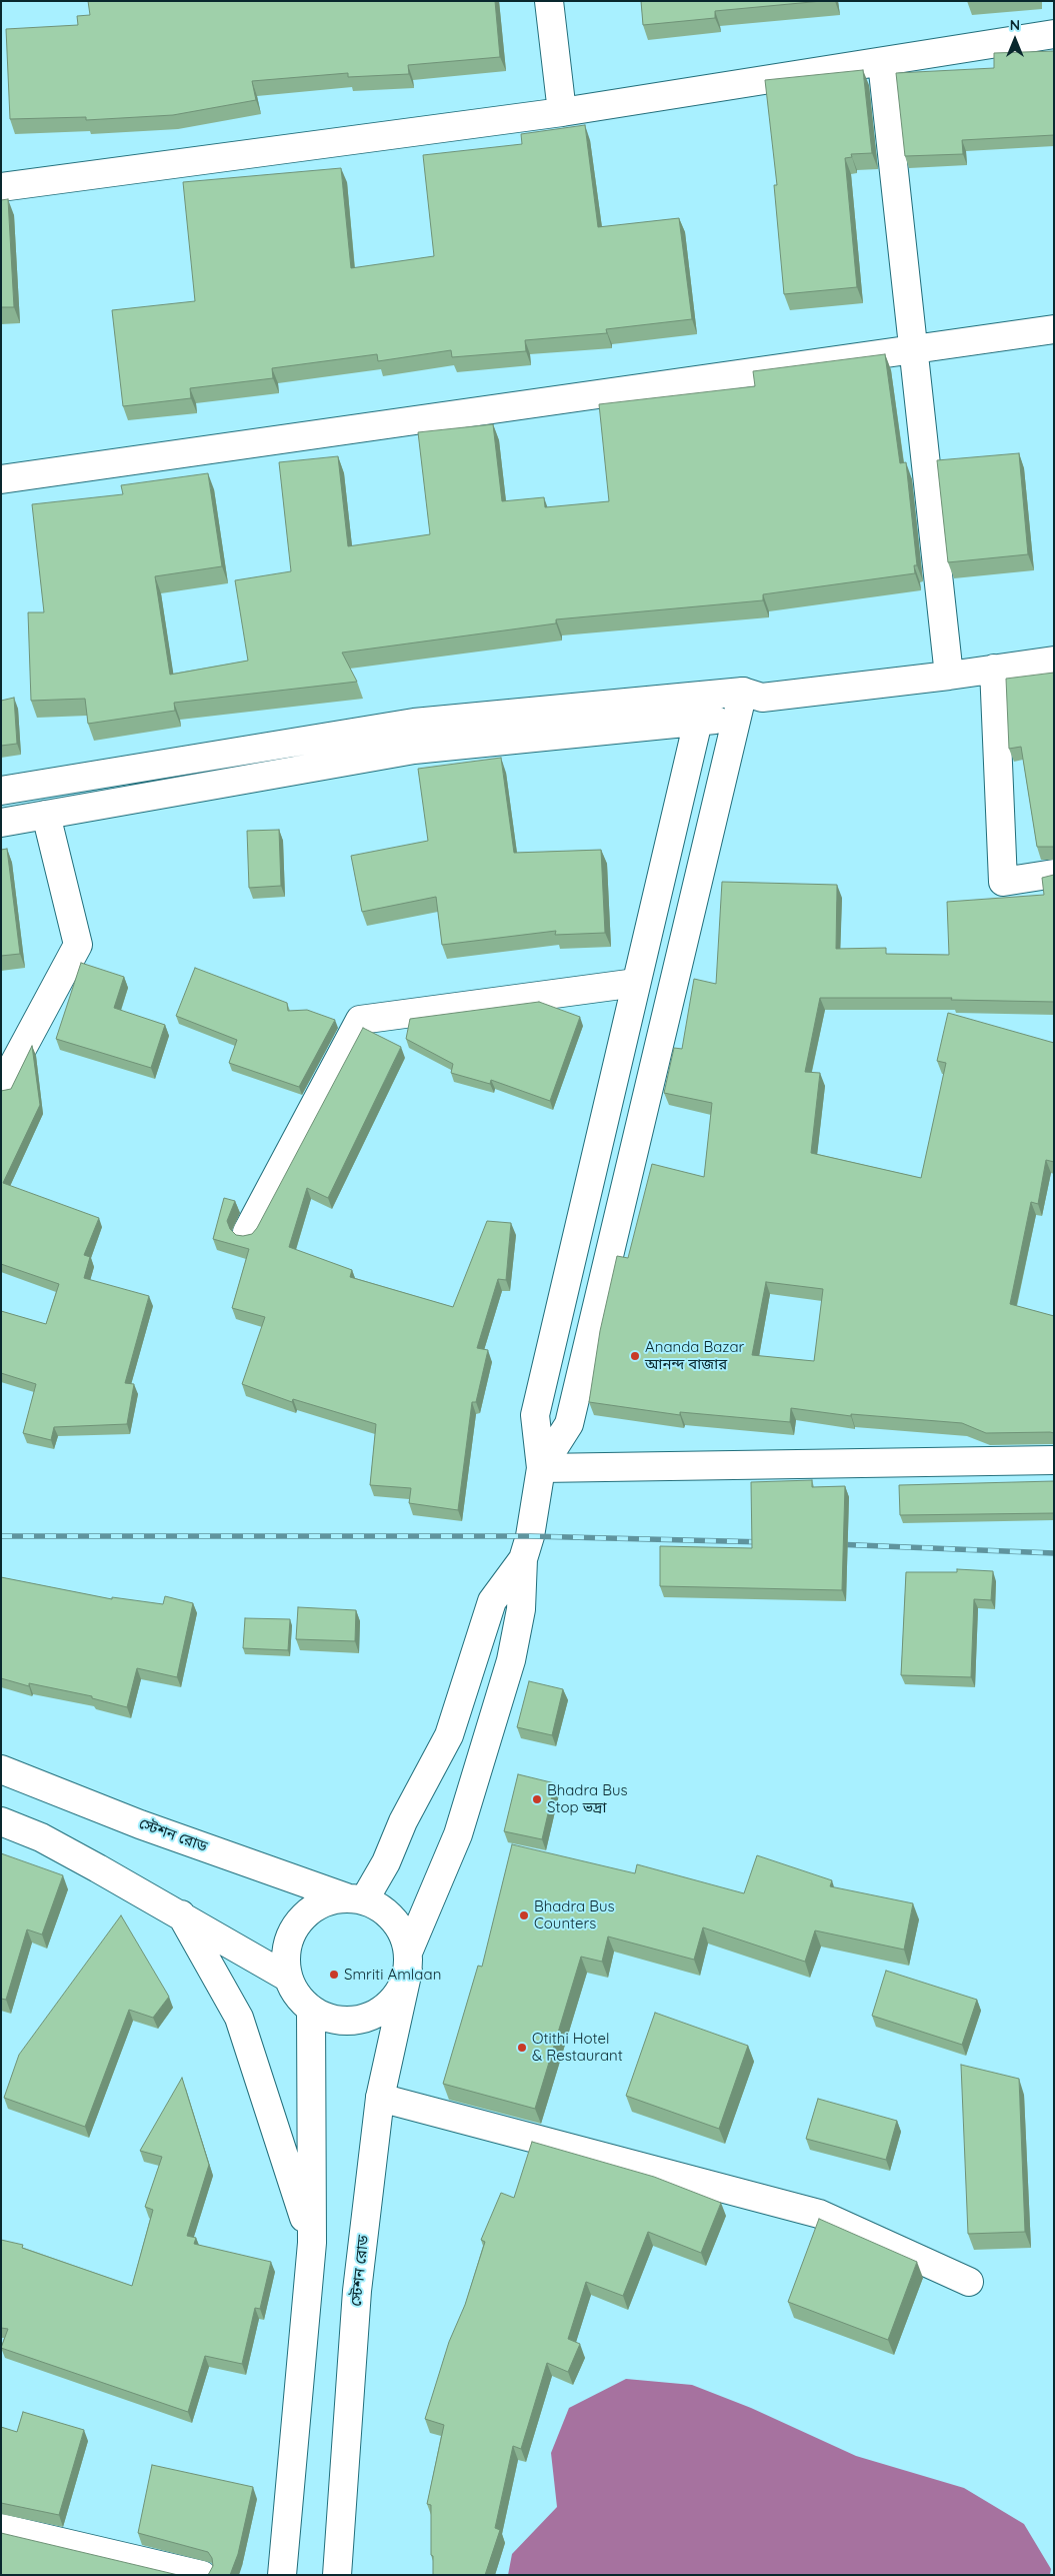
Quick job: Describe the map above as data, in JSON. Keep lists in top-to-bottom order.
{
  "streets": {
    "main road": ["স্টেশন রোড"]
  },
  "places": [
    "Ananda Bazar আনন্দ বাজার",
    "Bhadra Bus Stop ভদ্রা",
    "Bhadra Bus Counters",
    "Smriti Amlaan",
    "Otithi Hotel & Restaurant"
  ],
  "north": "top"
}
